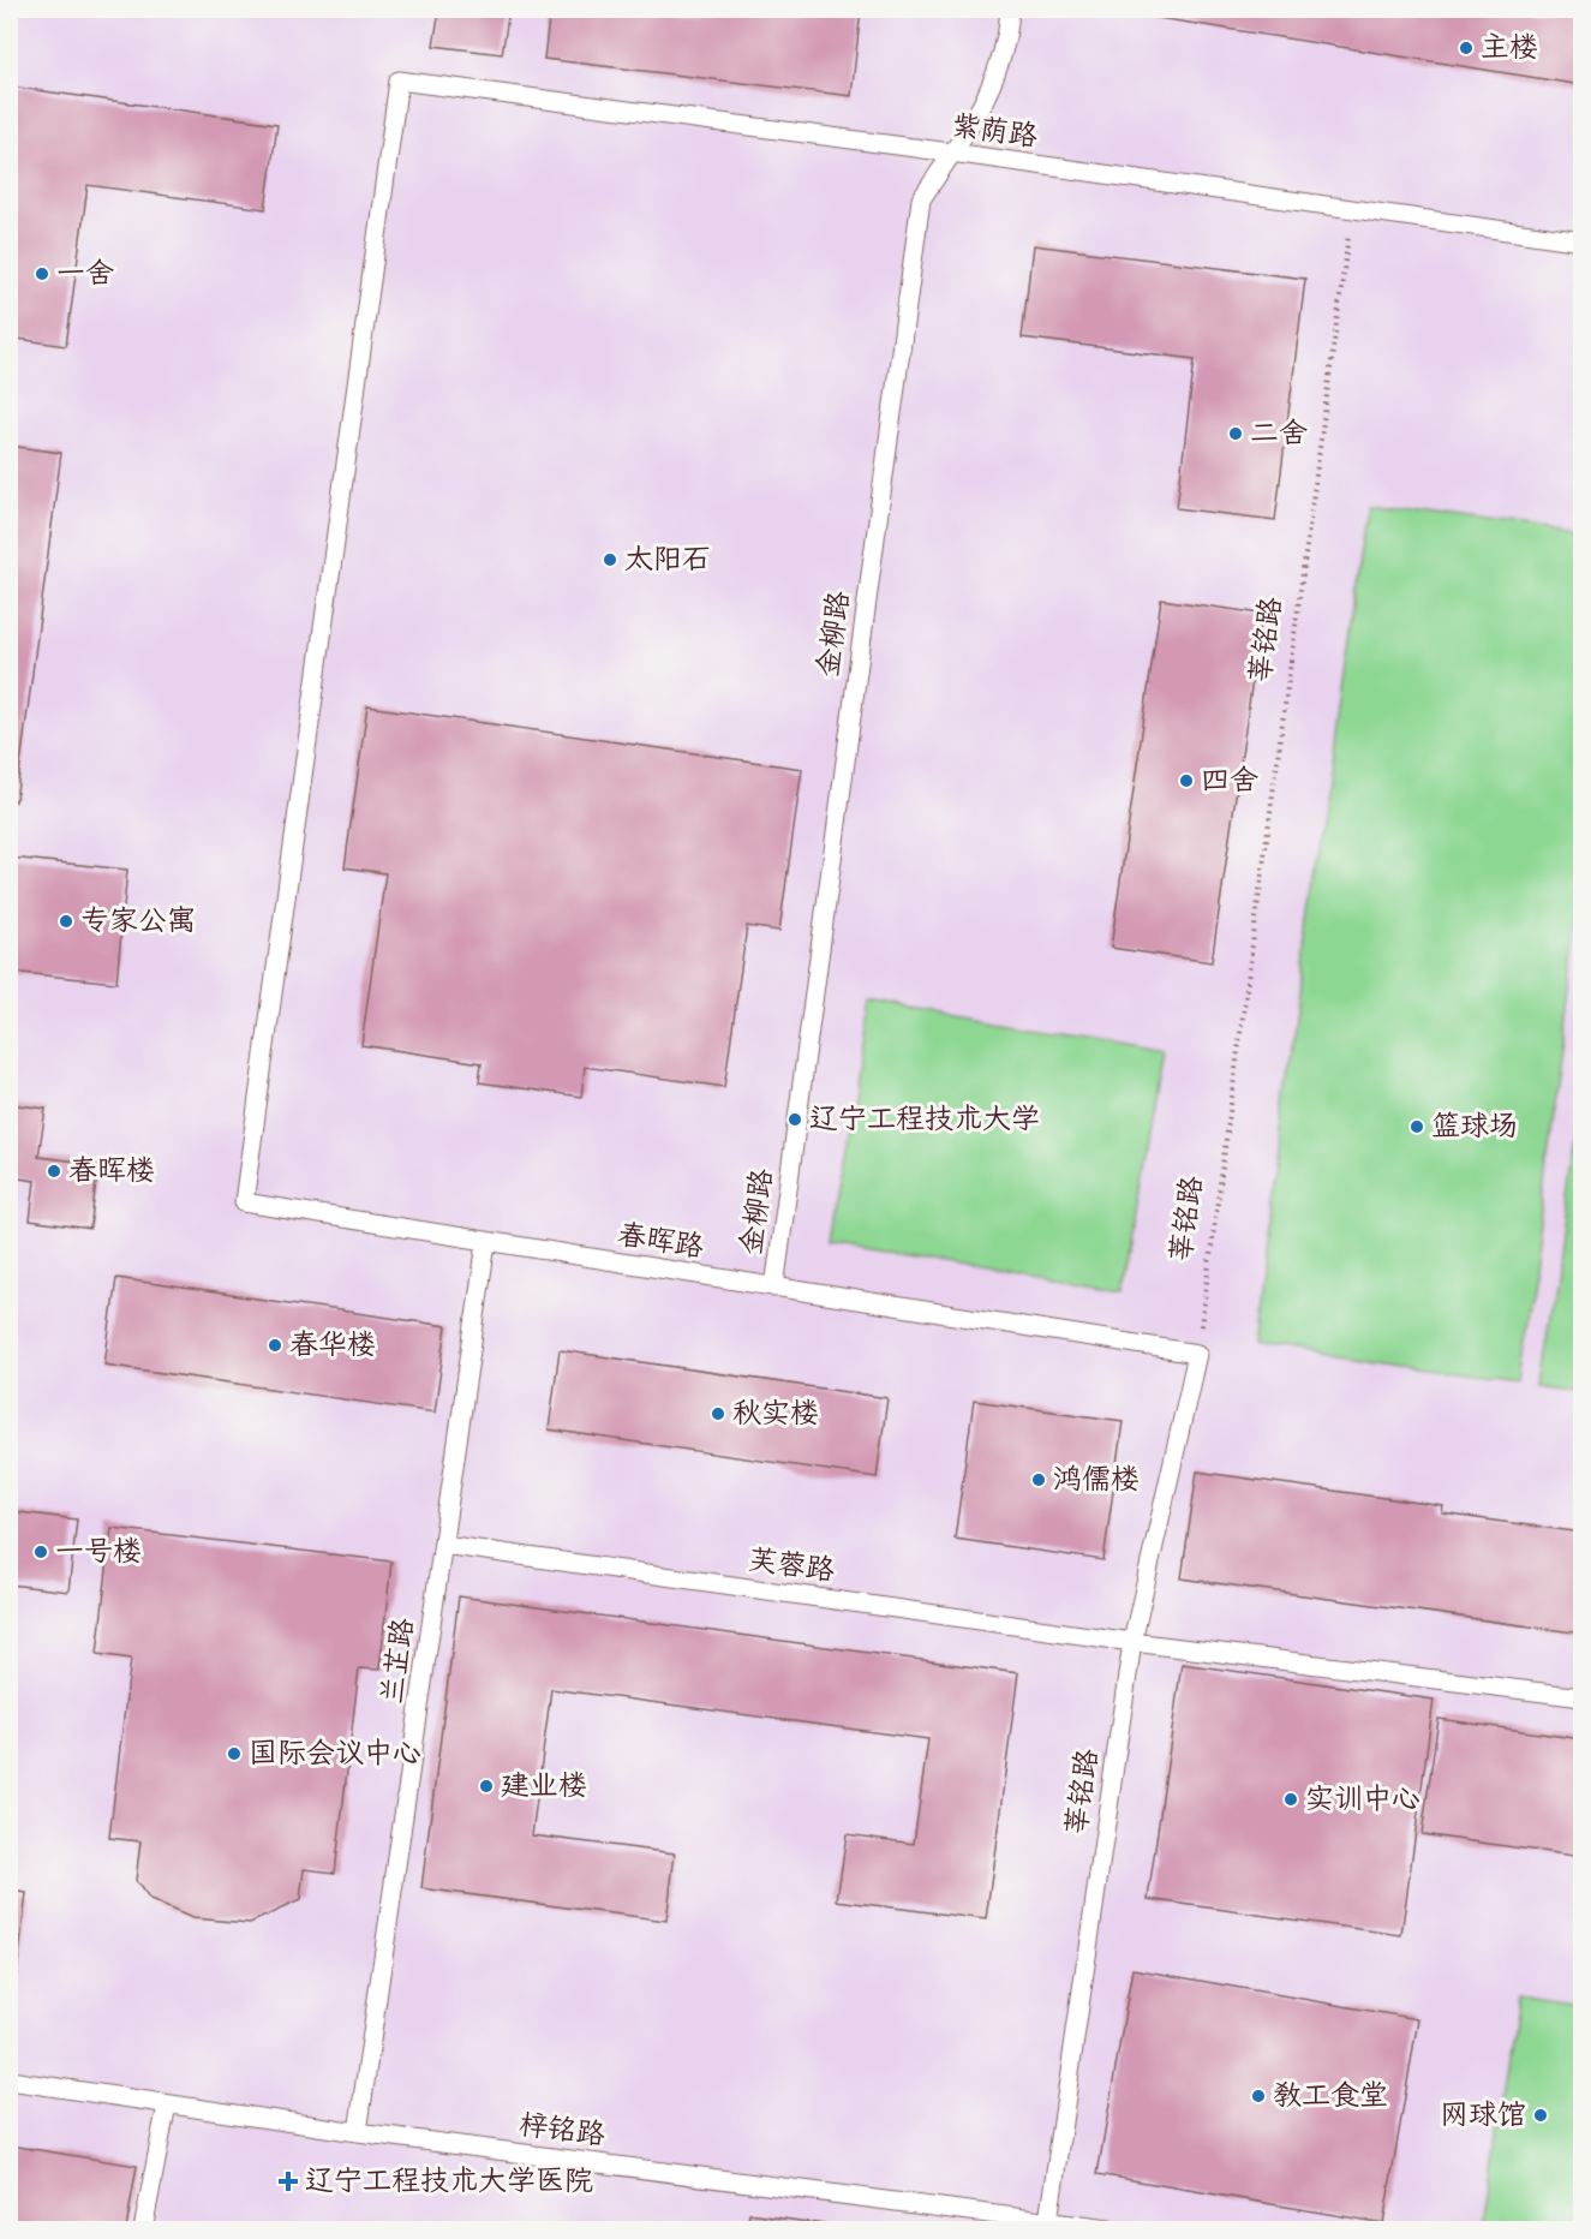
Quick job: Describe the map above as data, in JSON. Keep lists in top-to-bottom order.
{
  "streets": {
    "lane": [
      "紫荫路",
      "金柳路",
      "莘铭路",
      "春晖路",
      "芙蓉路",
      "兰芷路",
      "梓铭路"
    ]
  },
  "crossings": [
    ["紫荫路", "金柳路"],
    ["紫荫路", "莘铭路"],
    ["紫荫路", "春晖路"],
    ["金柳路", "春晖路"],
    ["莘铭路", "春晖路"],
    ["莘铭路", "芙蓉路"],
    ["莘铭路", "梓铭路"],
    ["春晖路", "兰芷路"],
    ["芙蓉路", "兰芷路"],
    ["兰芷路", "梓铭路"]
  ],
  "places": {
    "other": [
      "主楼",
      "一舍",
      "二舍",
      "太阳石",
      "四舍",
      "专家公寓",
      "辽宁工程技术大学",
      "篮球场",
      "春晖楼",
      "春华楼",
      "秋实楼",
      "鸿儒楼",
      "一号楼",
      "国际会议中心",
      "建业楼",
      "实训中心",
      "教工食堂",
      "网球馆"
    ],
    "health": ["辽宁工程技术大学医院"]
  }
}
